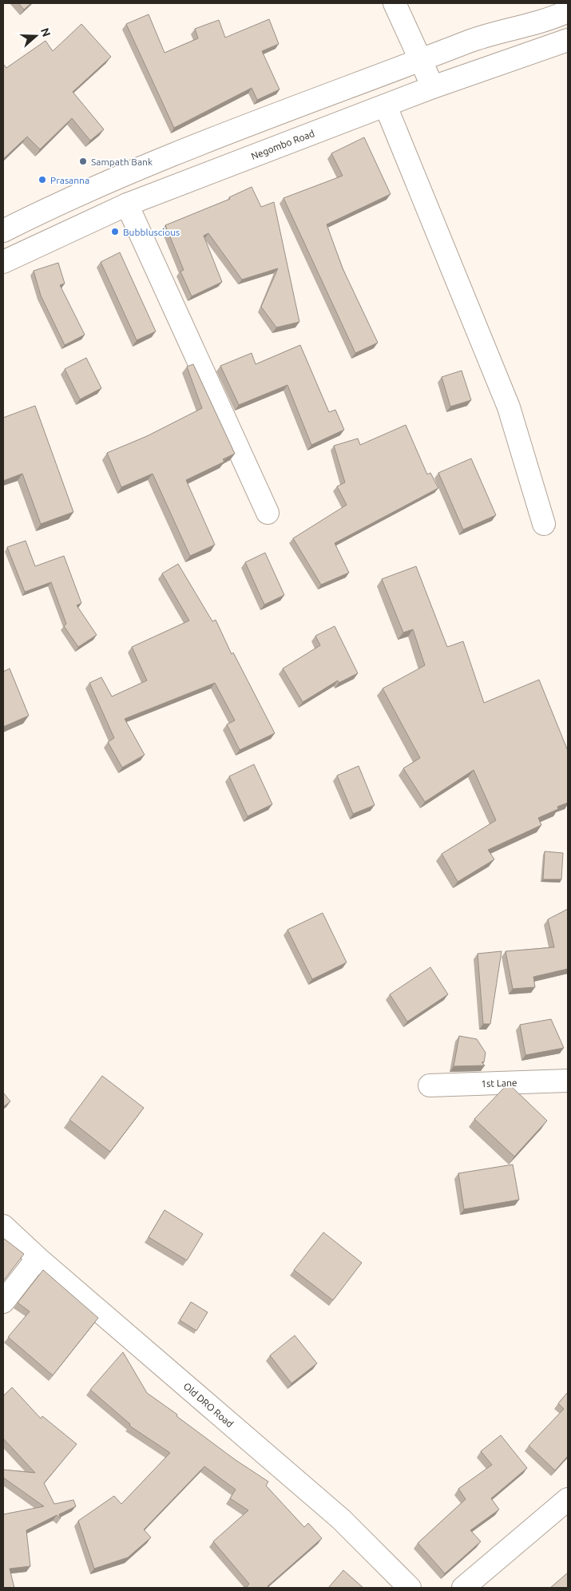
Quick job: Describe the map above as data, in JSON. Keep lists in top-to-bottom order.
{
  "streets": {
    "main road": ["Negombo Road", "1st Lane", "Old DRO Road"]
  },
  "places": ["Sampath Bank", "Prasanna", "Bubbluscious"],
  "north": "right"
}
